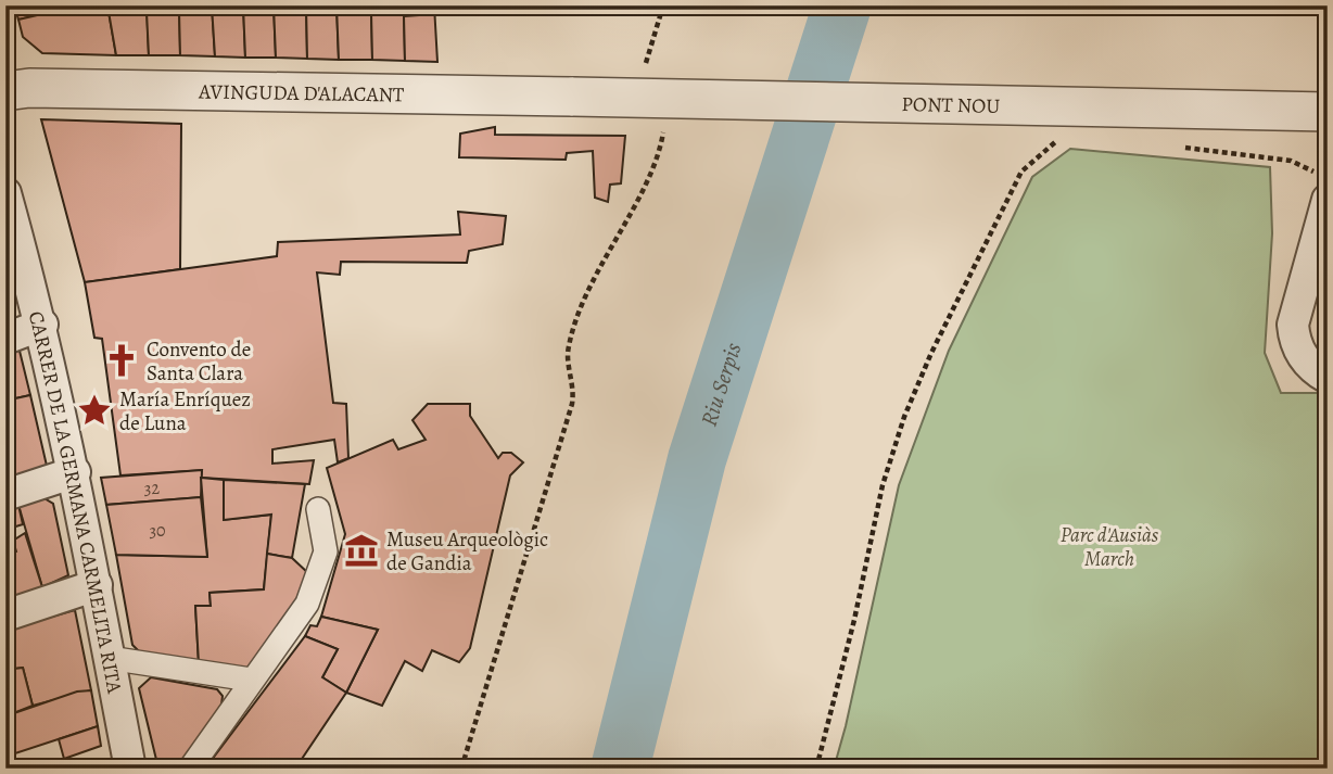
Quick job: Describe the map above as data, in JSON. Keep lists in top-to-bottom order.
{
  "streets": {
    "street": ["AVINGUDA D'ALACANT", "PONT NOU", "CARRER DE LA GERMANA CARMELITA RITA"]
  },
  "crossings": [
    ["AVINGUDA D'ALACANT", "PONT NOU"]
  ],
  "water": ["Riu Serpis"],
  "parks": ["Parc d'Ausiàs March"],
  "places": {
    "church": ["Convento de Santa Clara"],
    "place": ["María Enríquez de Luna"],
    "museum": ["Museu Arqueològic de Gandia"]
  },
  "house_numbers": ["32", "30"]
}
